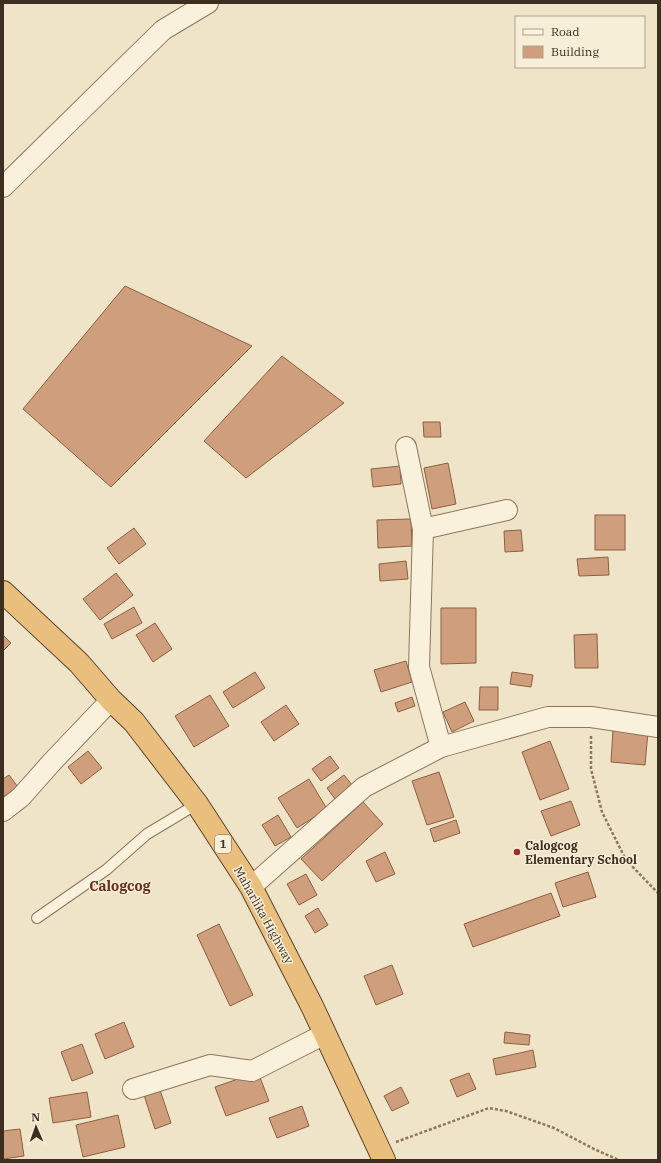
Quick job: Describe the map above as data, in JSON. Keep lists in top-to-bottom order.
{
  "streets": {
    "highway": ["1", "Maharlika Highway"]
  },
  "districts": ["Calogcog"],
  "places": ["Calogcog Elementary School"],
  "legend": ["Road", "Building"],
  "north": "top"
}
